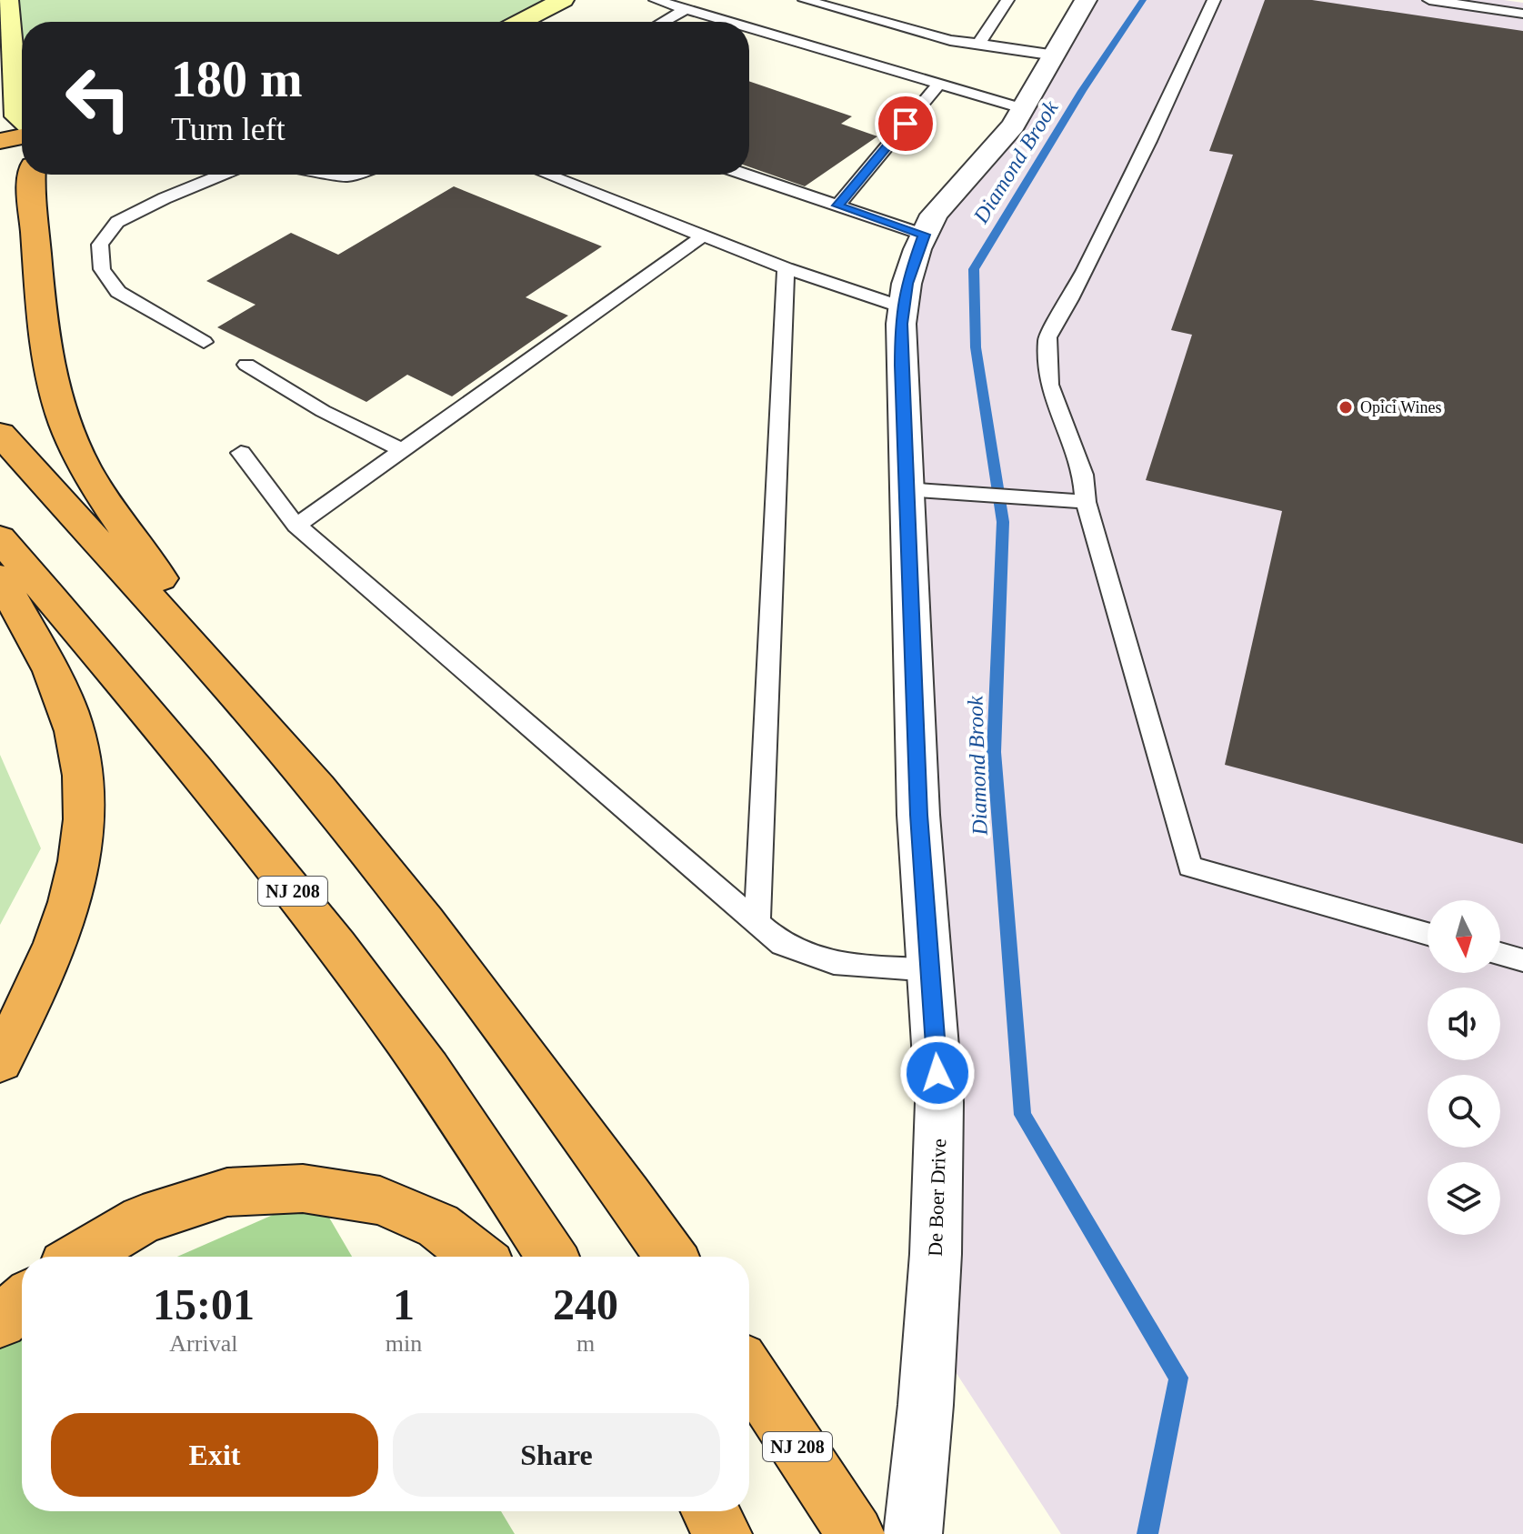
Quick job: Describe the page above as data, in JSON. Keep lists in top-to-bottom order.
{
  "streets": {
    "highway": ["NJ 208"],
    "street": ["De Boer Drive"]
  },
  "water": ["Diamond Brook"],
  "places": ["Opici Wines"],
  "north": "bottom",
  "page": {
    "turn": ["180 m", "Turn left"],
    "eta": [
      "15:01",
      "Arrival",
      "1",
      "min",
      "240",
      "m"
    ],
    "buttons": ["Exit", "Share"]
  }
}
